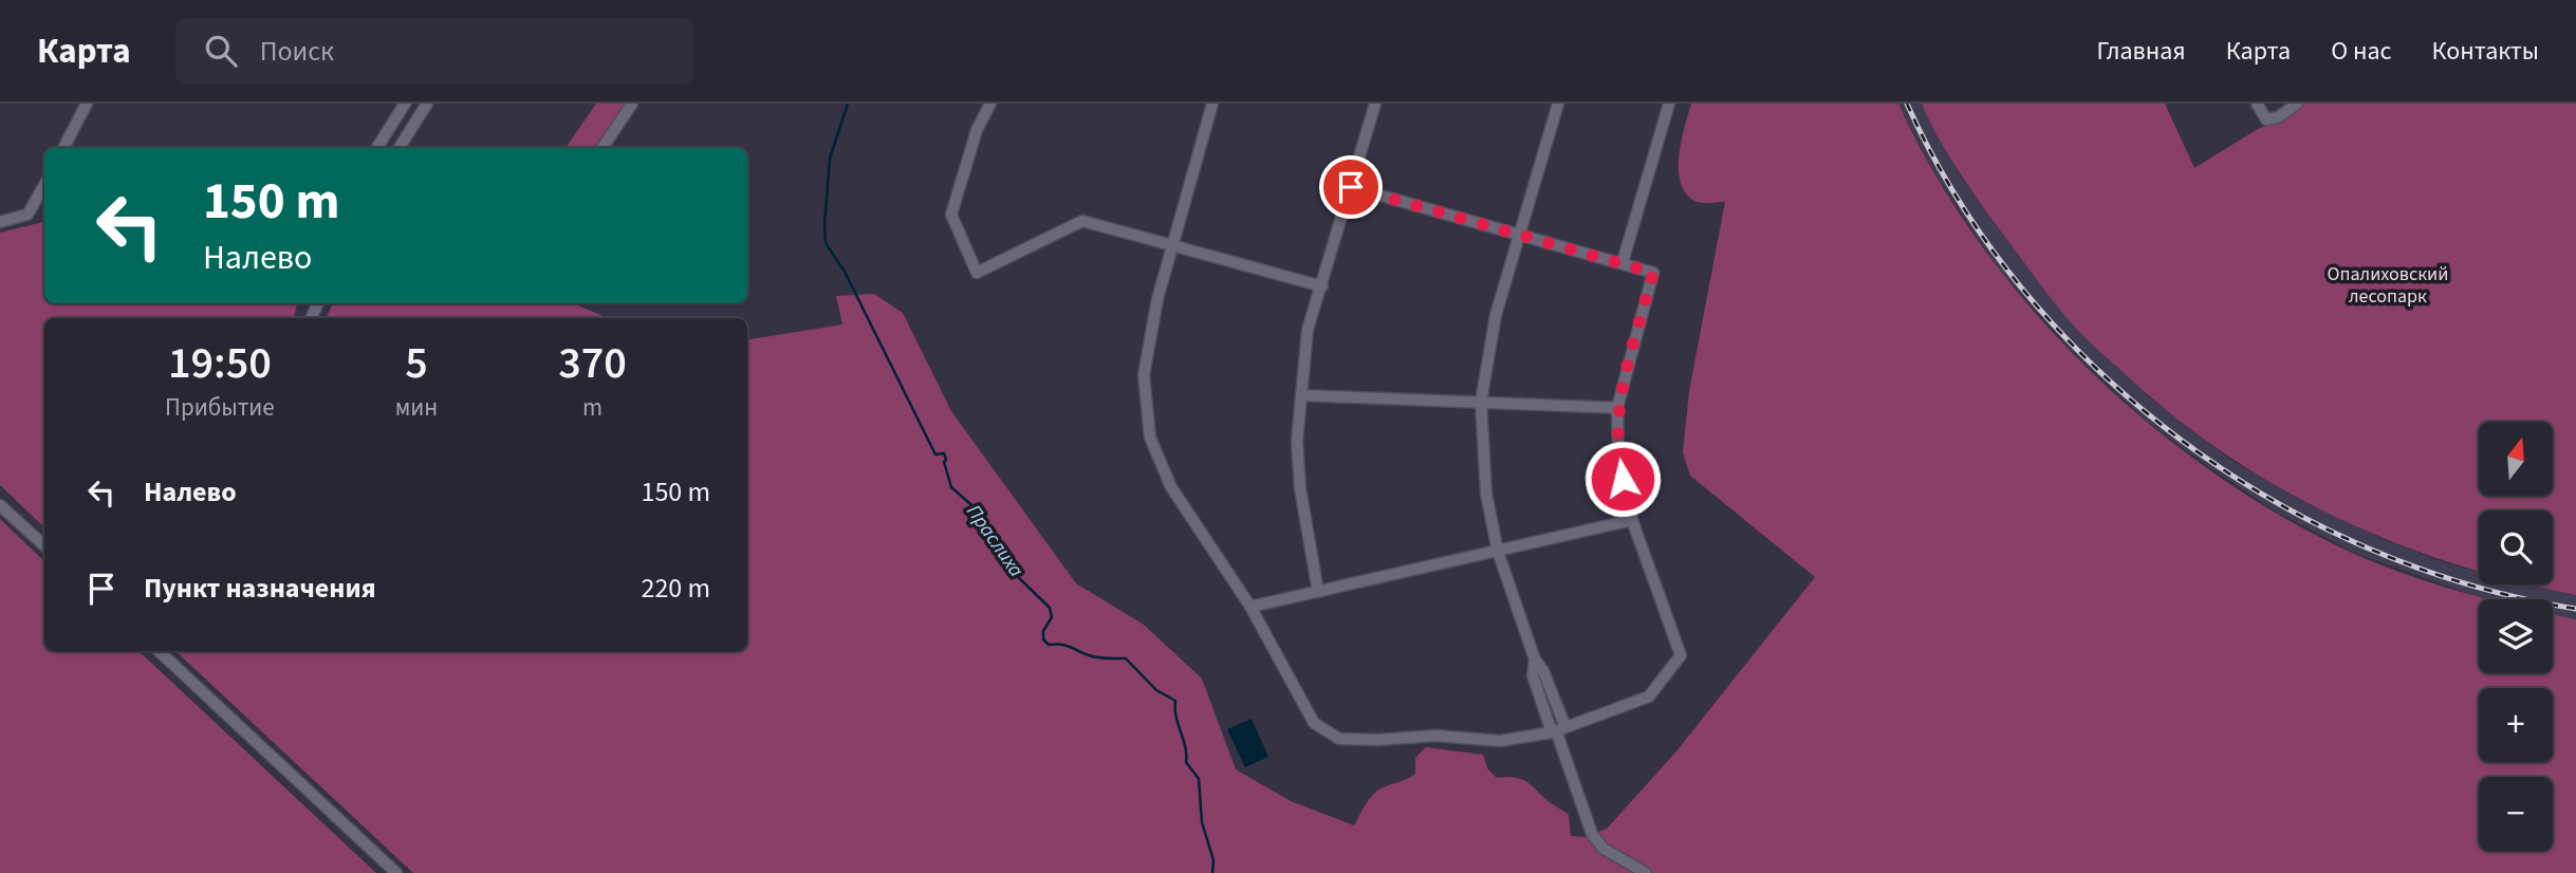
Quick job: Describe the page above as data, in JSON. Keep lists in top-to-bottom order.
{
  "water": ["Праслиха"],
  "parks": ["Опалиховский лесопарк"],
  "north": "top",
  "page": {
    "header": "Карта",
    "search": "Поиск",
    "nav": [
      "Главная",
      "Карта",
      "О нас",
      "Контакты"
    ],
    "turn": ["150 m", "Налево"],
    "eta": [
      "19:50",
      "Прибытие",
      "5",
      "мин",
      "370",
      "m"
    ],
    "map_buttons": ["+", "−"],
    "list": [
      {
        "name": "Налево",
        "value": "150 m"
      },
      {
        "name": "Пункт назначения",
        "value": "220 m"
      }
    ]
  }
}
